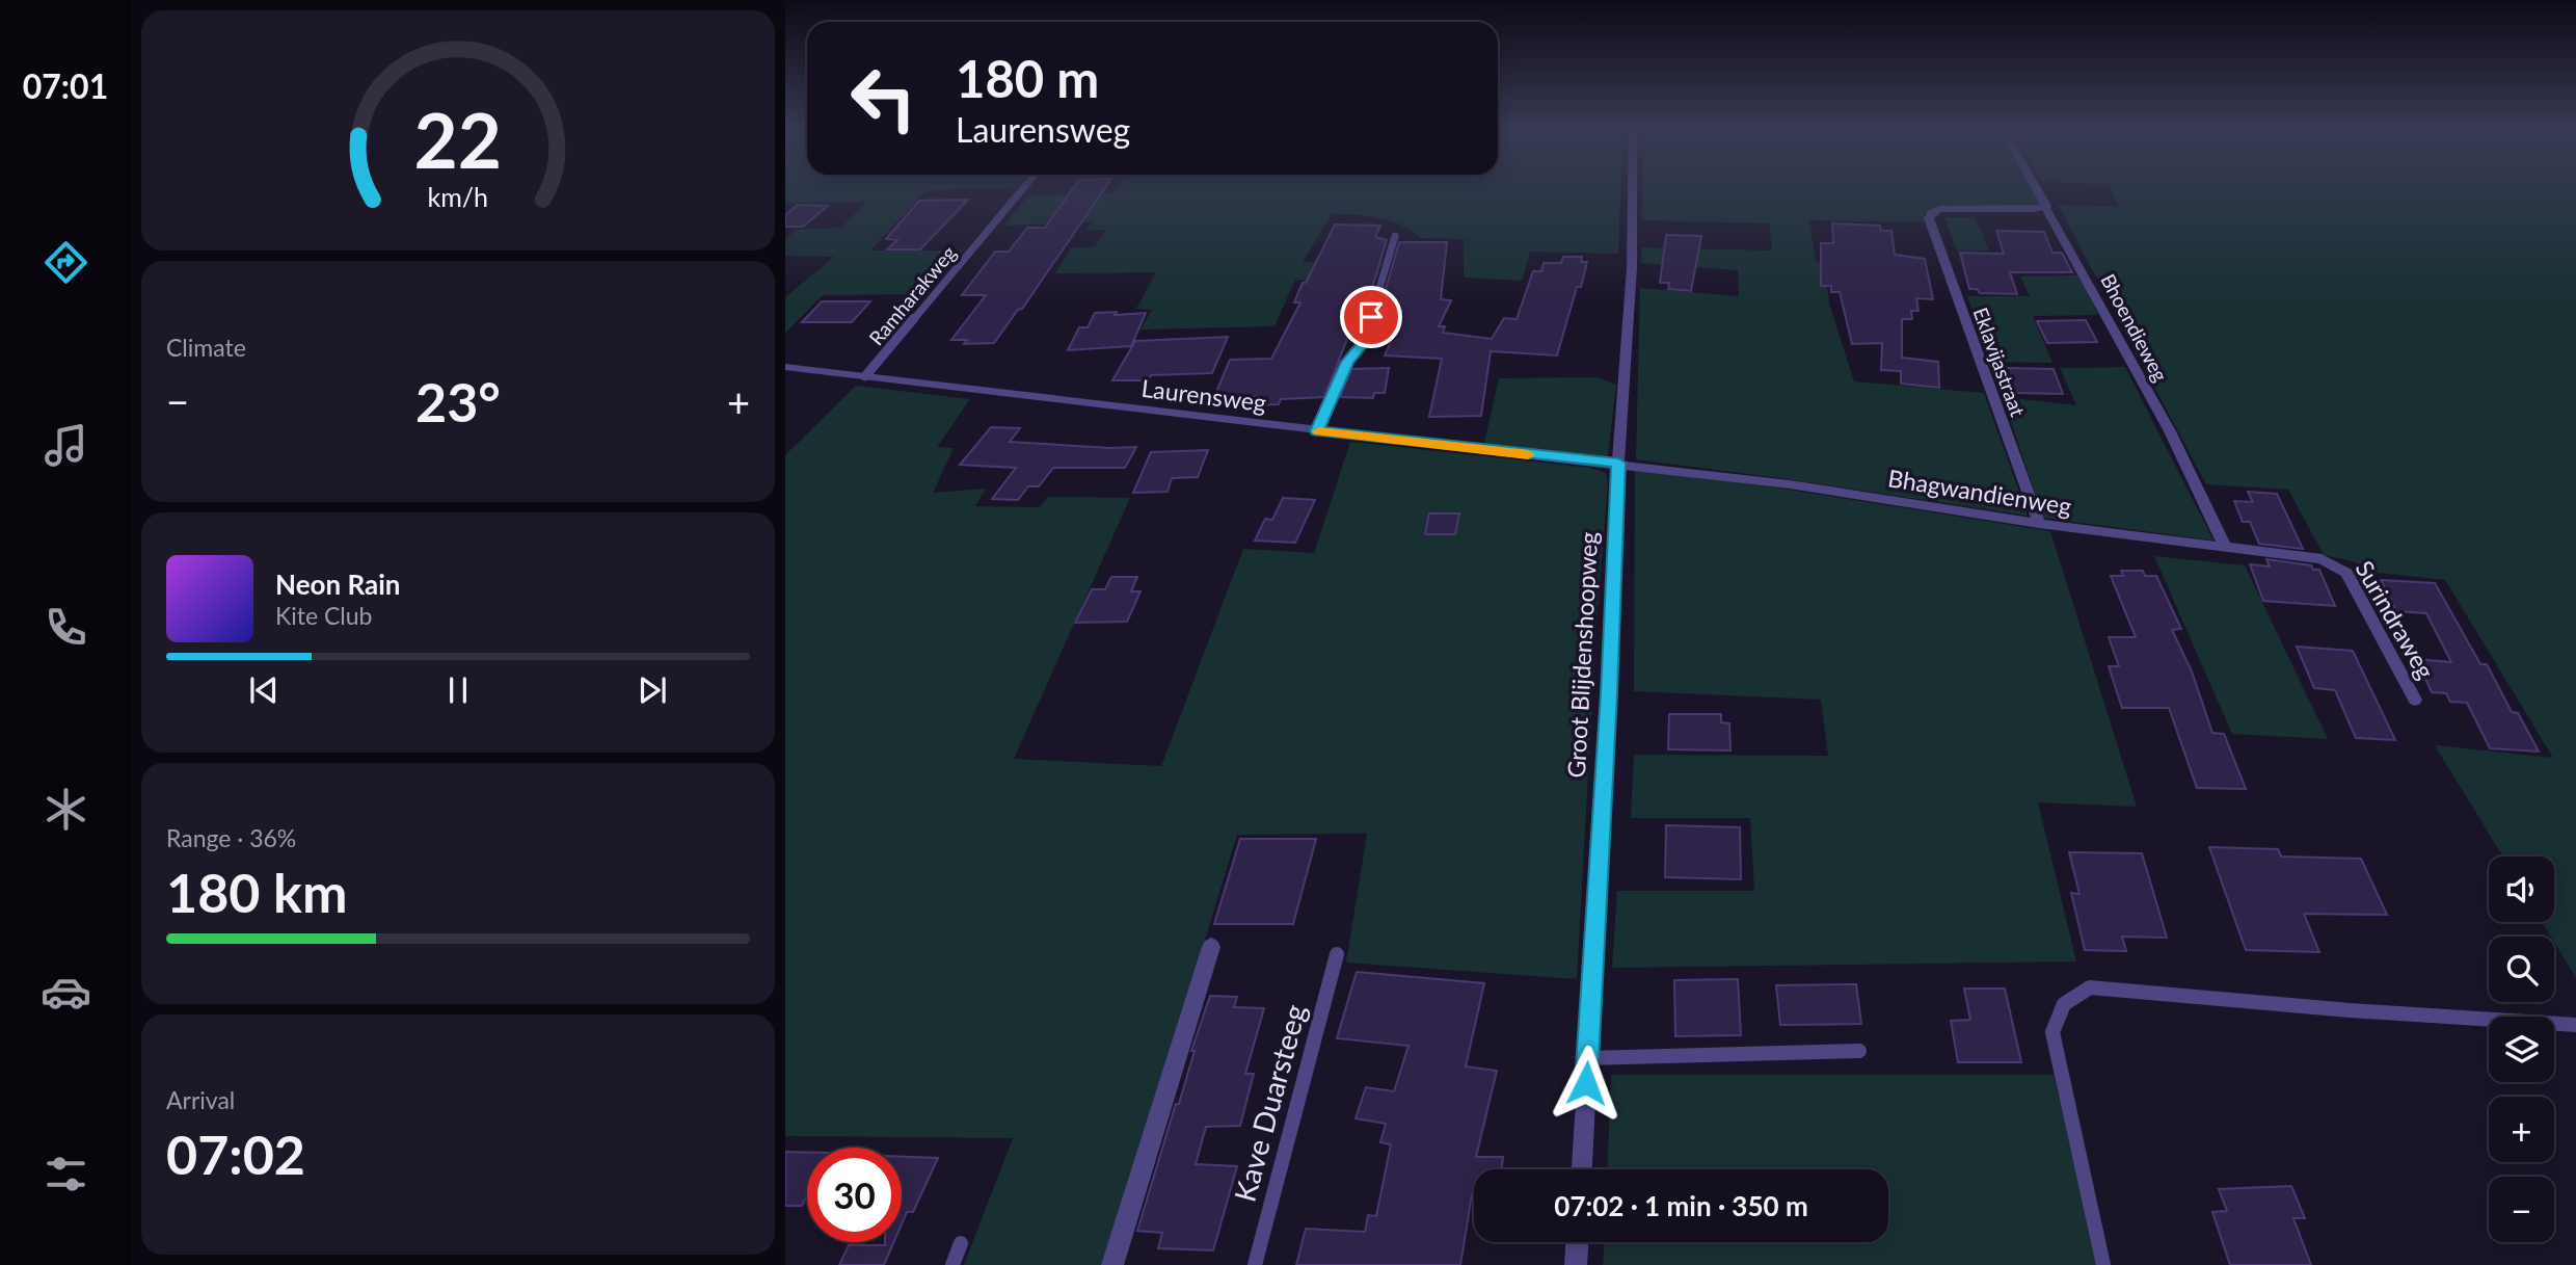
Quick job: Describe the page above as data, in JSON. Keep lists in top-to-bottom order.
{
  "streets": {
    "street": [
      "Bhoendieweg",
      "Eklavijastraat",
      "Laurensweg",
      "Bhagwandienweg",
      "Surindraweg",
      "Groot Blijdenshoopweg"
    ],
    "lane": ["Ramharakweg", "Kave Duarsteeg"]
  },
  "crossings": [
    ["Ramharakweg", "Laurensweg"],
    ["Bhoendieweg", "Eklavijastraat"],
    ["Bhoendieweg", "Bhagwandienweg"],
    ["Eklavijastraat", "Bhagwandienweg"],
    ["Laurensweg", "Bhagwandienweg"],
    ["Laurensweg", "Groot Blijdenshoopweg"],
    ["Bhagwandienweg", "Surindraweg"],
    ["Bhagwandienweg", "Groot Blijdenshoopweg"]
  ],
  "page": {
    "tabs": "07:01",
    "turn": ["180 m", "Laurensweg"],
    "tile": [
      "Climate",
      ["Range · 36%", "180 km"],
      ["Arrival", "07:02"]
    ],
    "heat": ["−", "23°", "+"],
    "song": ["Neon Rain", "Kite Club"],
    "map_buttons": ["+", "−"],
    "limit": "30",
    "trip": "07:02 · 1 min · 350 m",
    "gauge": ["22", "km/h"]
  }
}
